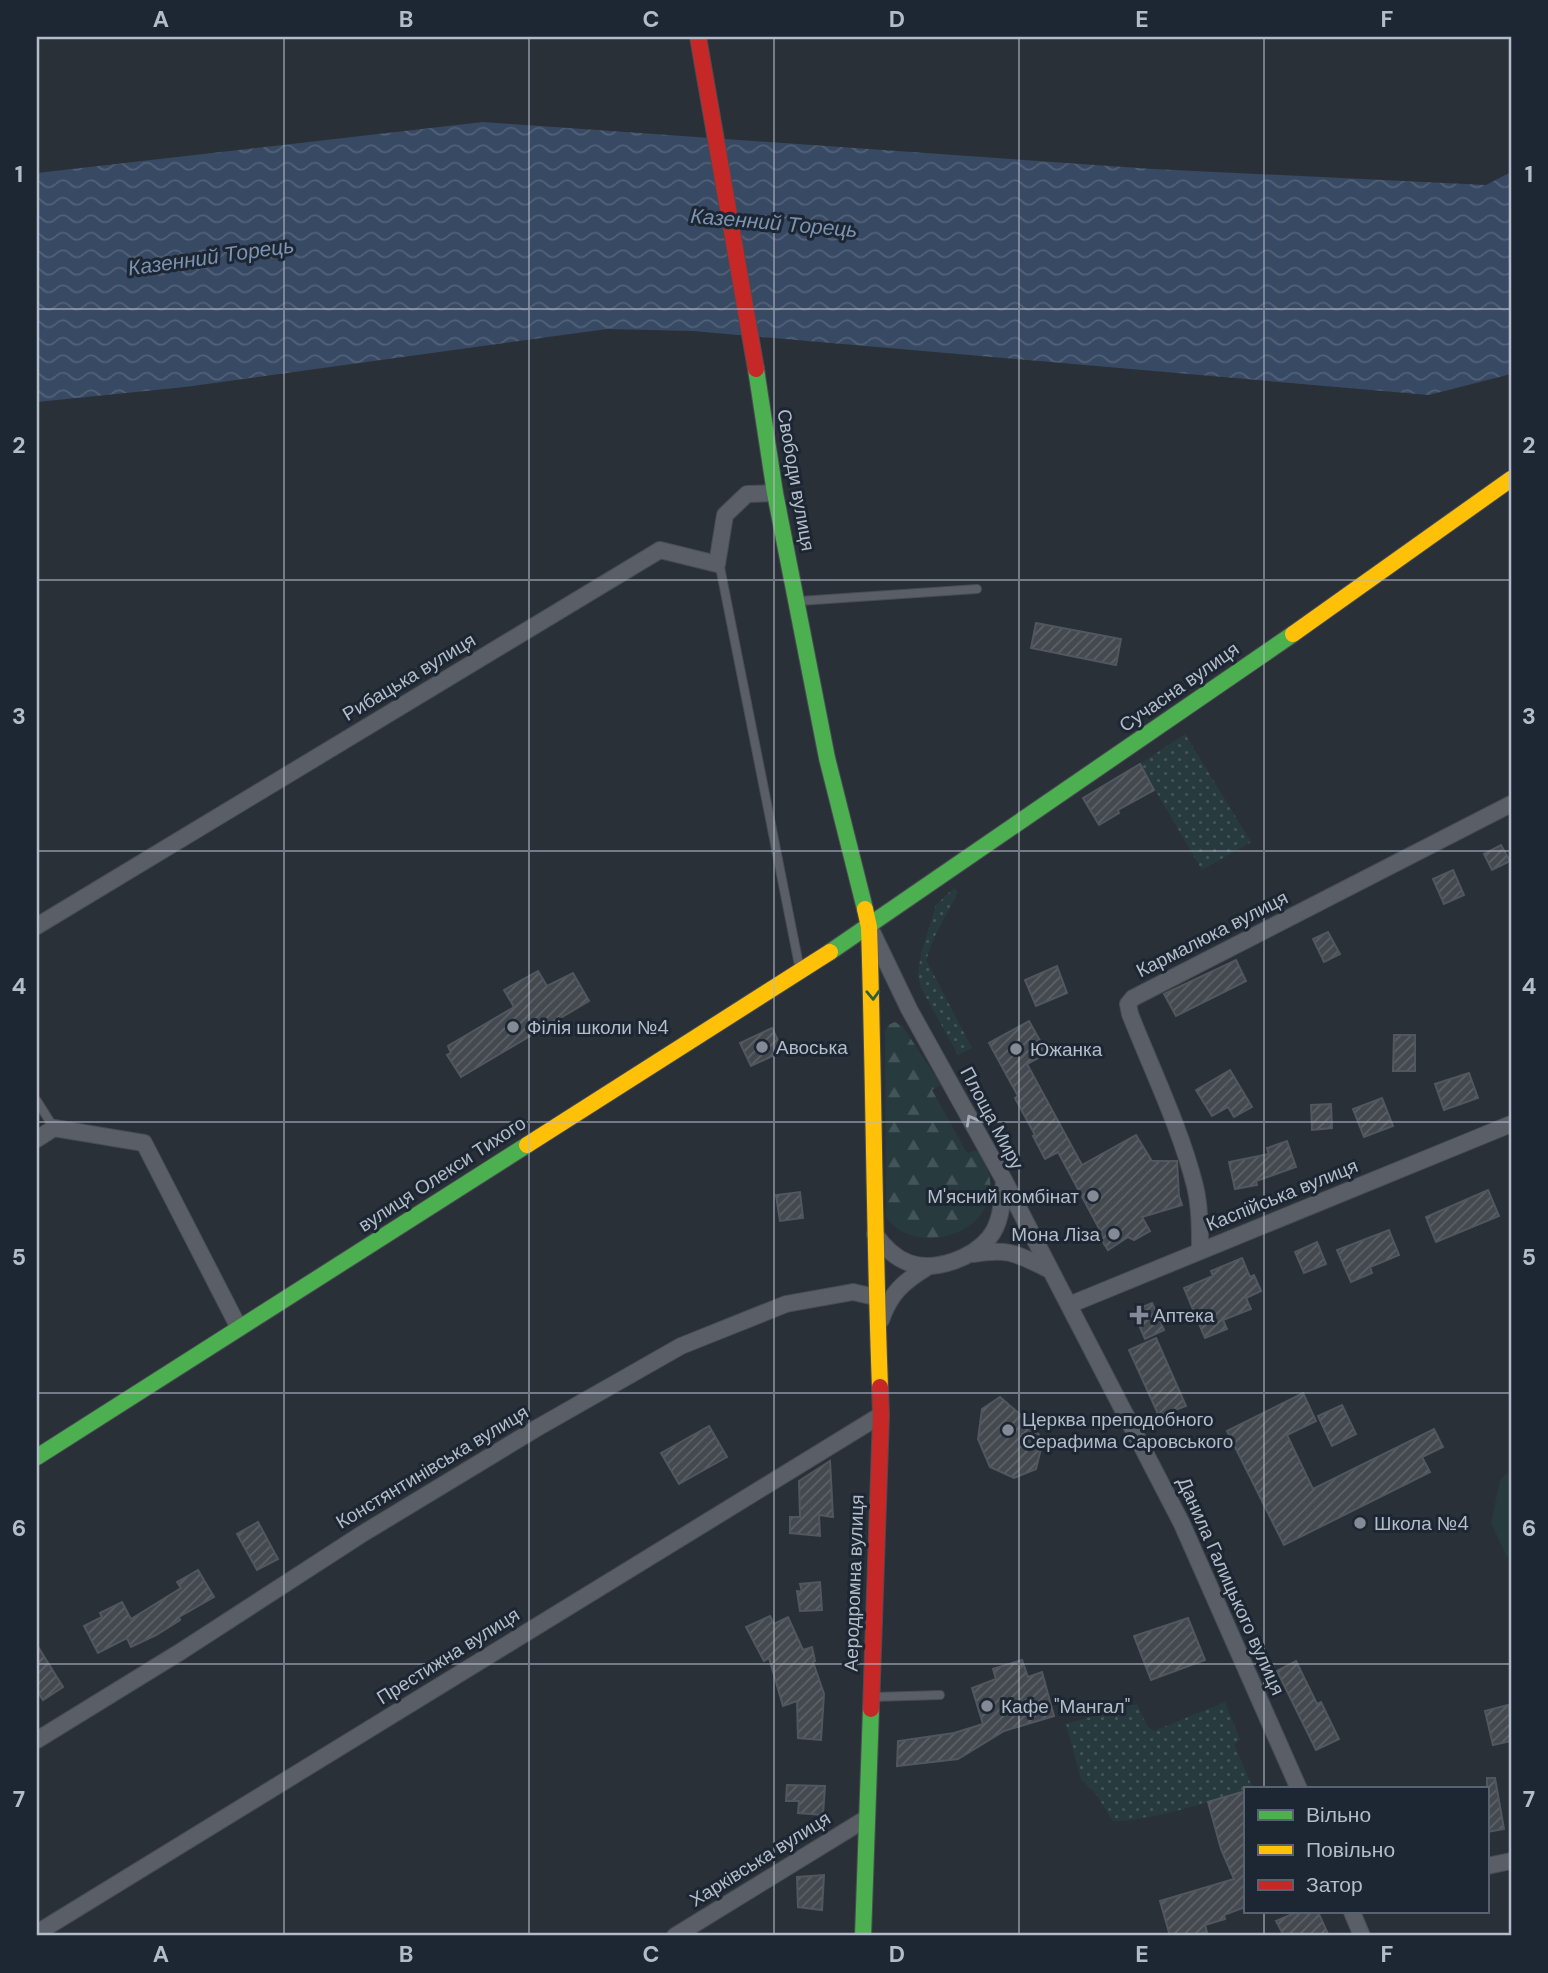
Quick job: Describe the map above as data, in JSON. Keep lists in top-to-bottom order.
{
  "streets": {
    "main road": [
      "Свободи вулиця",
      "Сучасна вулиця",
      "вулиця Олекси Тихого",
      "Аеродромна вулиця"
    ],
    "street": [
      "Рибацька вулиця",
      "Кармалюка вулиця",
      "Площа Миру",
      "Каспійська вулиця",
      "Констянтинівська вулиця",
      "Данила Галицького вулиця",
      "Престижна вулиця",
      "Харківська вулиця"
    ]
  },
  "crossings": [
    ["Свободи вулиця", "Сучасна вулиця"],
    ["Свободи вулиця", "Площа Миру"],
    ["Свободи вулиця", "вулиця Олекси Тихого"],
    ["Сучасна вулиця", "Площа Миру"],
    ["Сучасна вулиця", "вулиця Олекси Тихого"],
    ["Кармалюка вулиця", "Каспійська вулиця"],
    ["Площа Миру", "вулиця Олекси Тихого"],
    ["Площа Миру", "Данила Галицького вулиця"],
    ["Каспійська вулиця", "Данила Галицького вулиця"],
    ["Констянтинівська вулиця", "Аеродромна вулиця"],
    ["Аеродромна вулиця", "Престижна вулиця"],
    ["Аеродромна вулиця", "Харківська вулиця"]
  ],
  "one_way": ["Площа Миру"],
  "water": ["Казенний Торець"],
  "places": {
    "other": [
      "Філія школи №4",
      "Авоська",
      "Южанка",
      "М'ясний комбінат",
      "Мона Ліза",
      "Церква преподобного Серафима Саровського",
      "Школа №4",
      "Кафе \"Мангал\""
    ],
    "health": ["Аптека"]
  },
  "legend": ["Вільно", "Повільно", "Затор"],
  "grid": {
    "columns": [
      "A",
      "B",
      "C",
      "D",
      "E",
      "F"
    ],
    "rows": [
      "1",
      "2",
      "3",
      "4",
      "5",
      "6",
      "7"
    ]
  }
}
